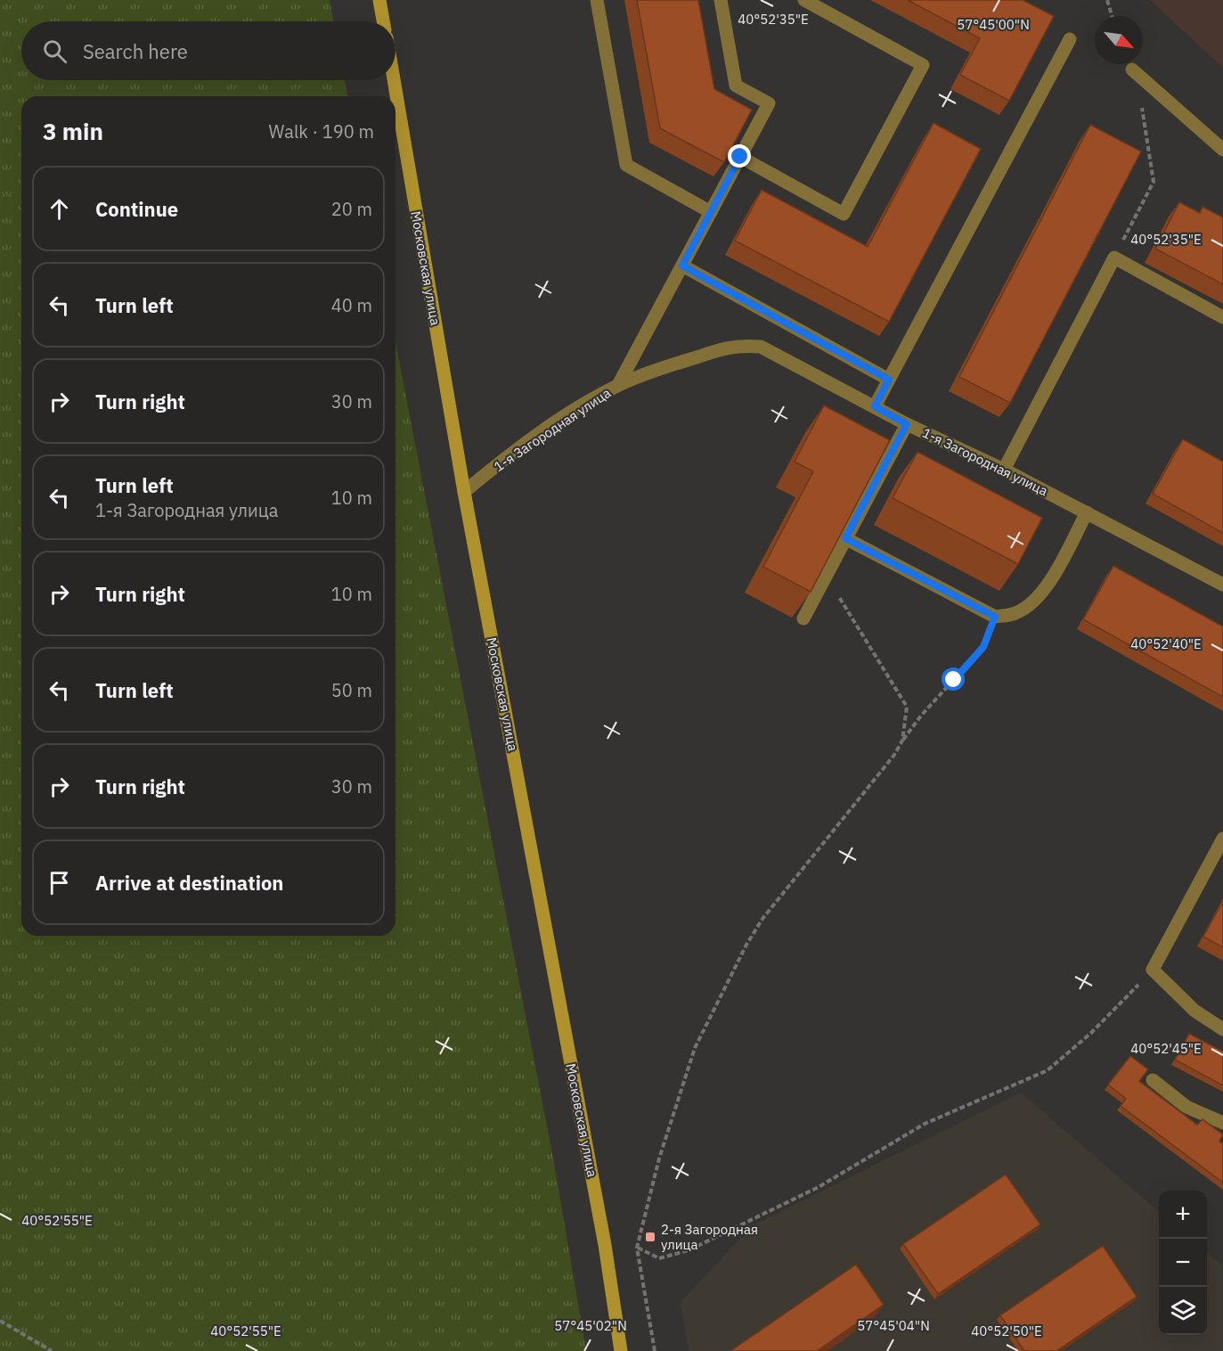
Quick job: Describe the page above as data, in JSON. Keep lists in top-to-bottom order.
{
  "streets": {
    "main road": ["Московская улица"],
    "street": ["1-я Загородная улица"]
  },
  "crossings": [
    ["Московская улица", "1-я Загородная улица"]
  ],
  "places": {
    "transit": ["2-я Загородная улица"]
  },
  "north": "bottom right",
  "page": {
    "search": "Search here",
    "heading": ["3 min", "Walk · 190 m"],
    "list": [
      ["Continue", "20 m"],
      ["Turn left", "40 m"],
      ["Turn right", "30 m"],
      ["Turn left", "1-я Загородная улица", "10 m"],
      ["Turn right", "10 m"],
      ["Turn left", "50 m"],
      ["Turn right", "30 m"],
      "Arrive at destination"
    ],
    "map_buttons": ["+", "−"]
  },
  "coordinates": [
    "40°52'35\"E",
    "57°45'00\"N",
    "40°52'40\"E",
    "40°52'45\"E",
    "40°52'55\"E",
    "57°45'02\"N",
    "57°45'04\"N",
    "40°52'50\"E"
  ]
}
